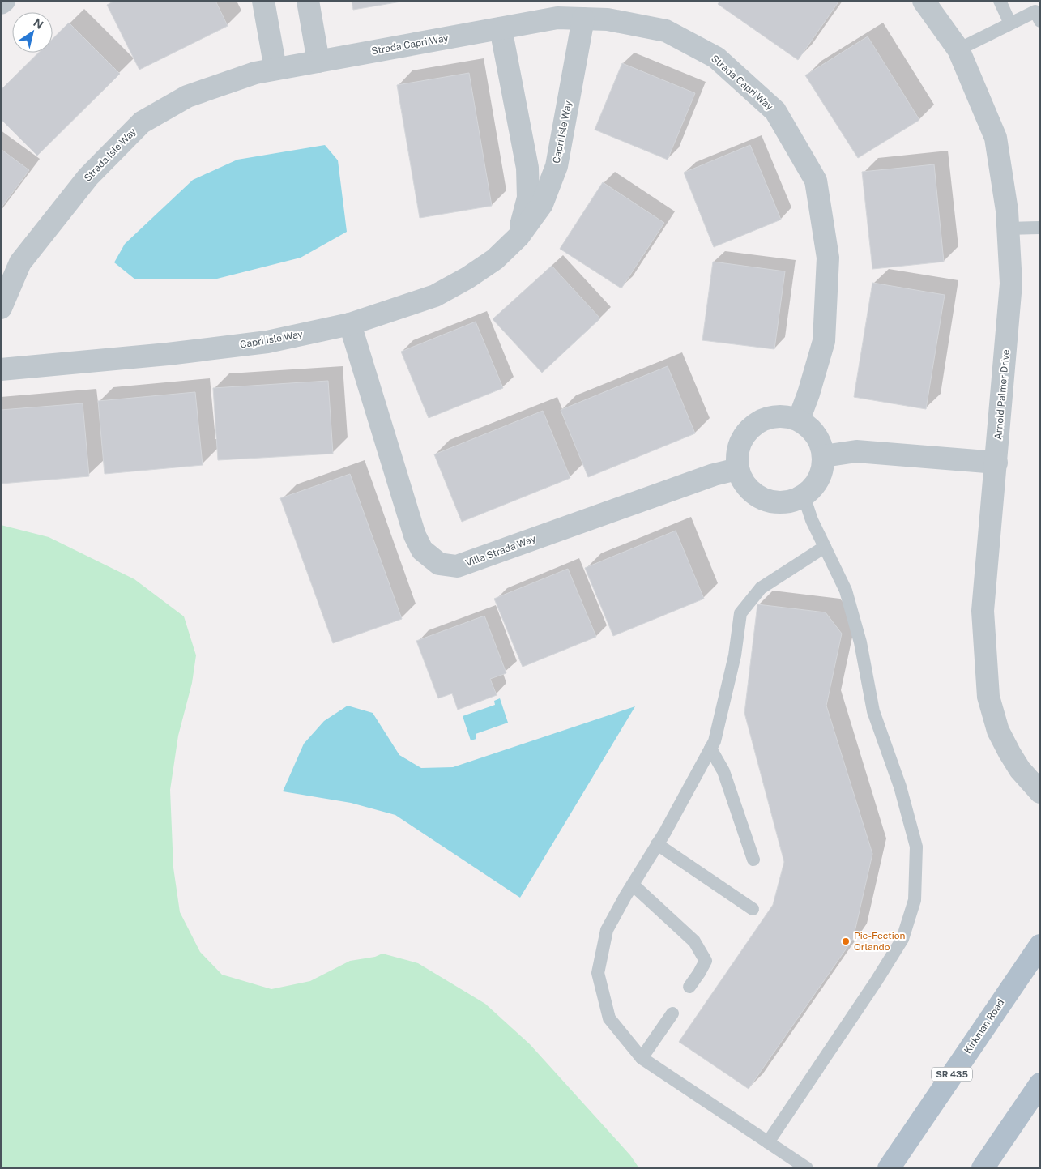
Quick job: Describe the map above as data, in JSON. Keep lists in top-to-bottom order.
{
  "streets": {
    "main road": ["Kirkman Road", "SR 435"],
    "street": [
      "Strada Capri Way",
      "Capri Isle Way",
      "Strada Isle Way",
      "Arnold Palmer Drive",
      "Villa Strada Way"
    ]
  },
  "crossings": [
    ["Strada Capri Way", "Capri Isle Way"],
    ["Strada Capri Way", "Strada Isle Way"],
    ["Strada Capri Way", "Villa Strada Way"],
    ["Capri Isle Way", "Villa Strada Way"]
  ],
  "places": ["Pie-Fection Orlando"],
  "north": "top right"
}
